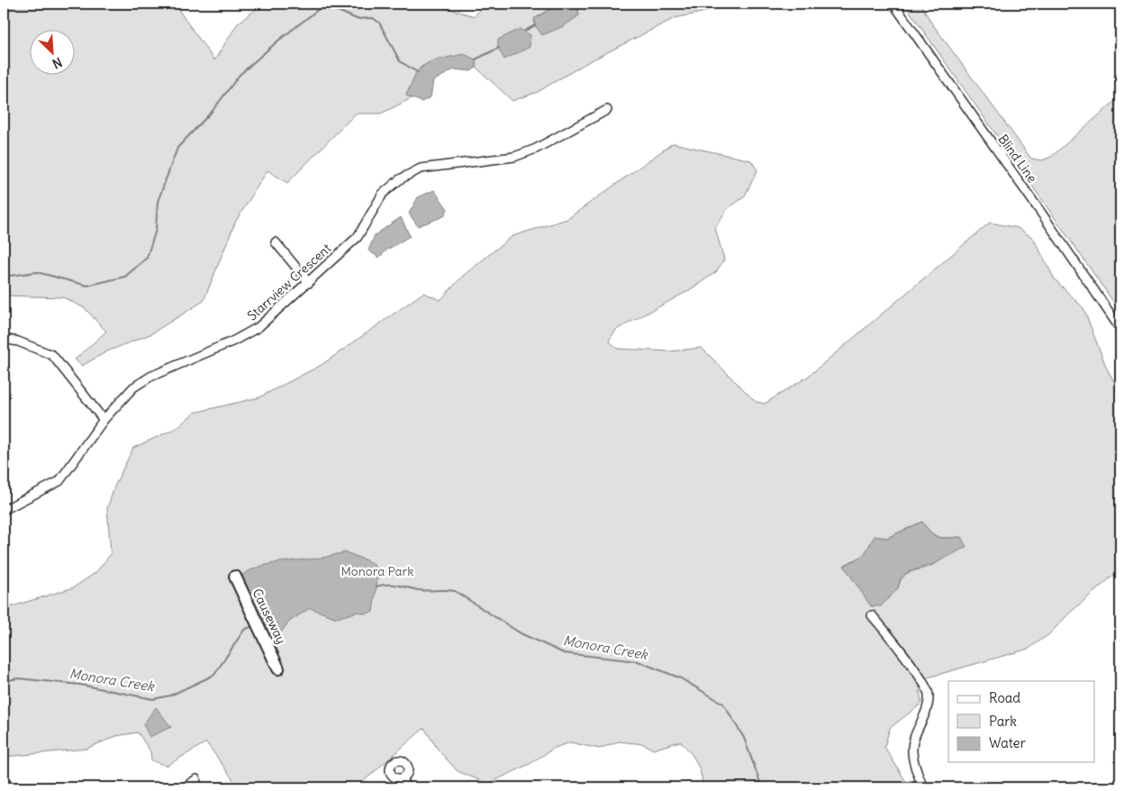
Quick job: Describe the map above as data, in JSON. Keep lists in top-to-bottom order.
{
  "streets": {
    "highway": ["Causeway"],
    "street": ["Blind Line", "Starrview Crescent"]
  },
  "water": ["Monora Creek"],
  "parks": ["Monora Park"],
  "legend": ["Road", "Park", "Water"],
  "north": "bottom right"
}
